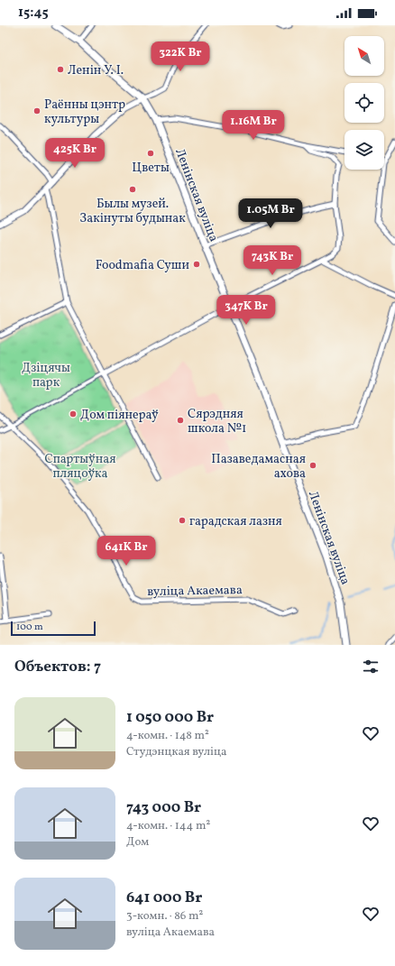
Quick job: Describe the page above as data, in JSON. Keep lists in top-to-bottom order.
{
  "streets": {
    "main road": ["Ленінская вуліца"],
    "street": ["вуліца Акаемава"]
  },
  "parks": ["Дзіцячы парк", "Спартыўная пляцоўка"],
  "places": [
    "Ленін У. І.",
    "Раённы цэнтр культуры",
    "Цветы",
    "Былы музей. Закінуты будынак",
    "Foodmafia Суши",
    "Дом піянераў",
    "Сярэдняя школа №1",
    "Пазаведамасная ахова",
    "гарадская лазня"
  ],
  "scale_bar": "100 m",
  "north": "top left",
  "page": {
    "status": "15:45",
    "price": [
      "322K Br",
      "1.16M Br",
      "425K Br",
      "1.05M Br",
      "743K Br",
      "347K Br",
      "641K Br"
    ],
    "scale": "100 m",
    "heading": "Объектов: 7",
    "list": [
      {
        "name": "1 050 000 Br",
        "note": "4-комн. · 148 m² · Студэнцкая вуліца"
      },
      {
        "name": "743 000 Br",
        "note": "4-комн. · 144 m² · Дом"
      },
      {
        "name": "641 000 Br",
        "note": "3-комн. · 86 m² · вуліца Акаемава"
      }
    ]
  }
}
